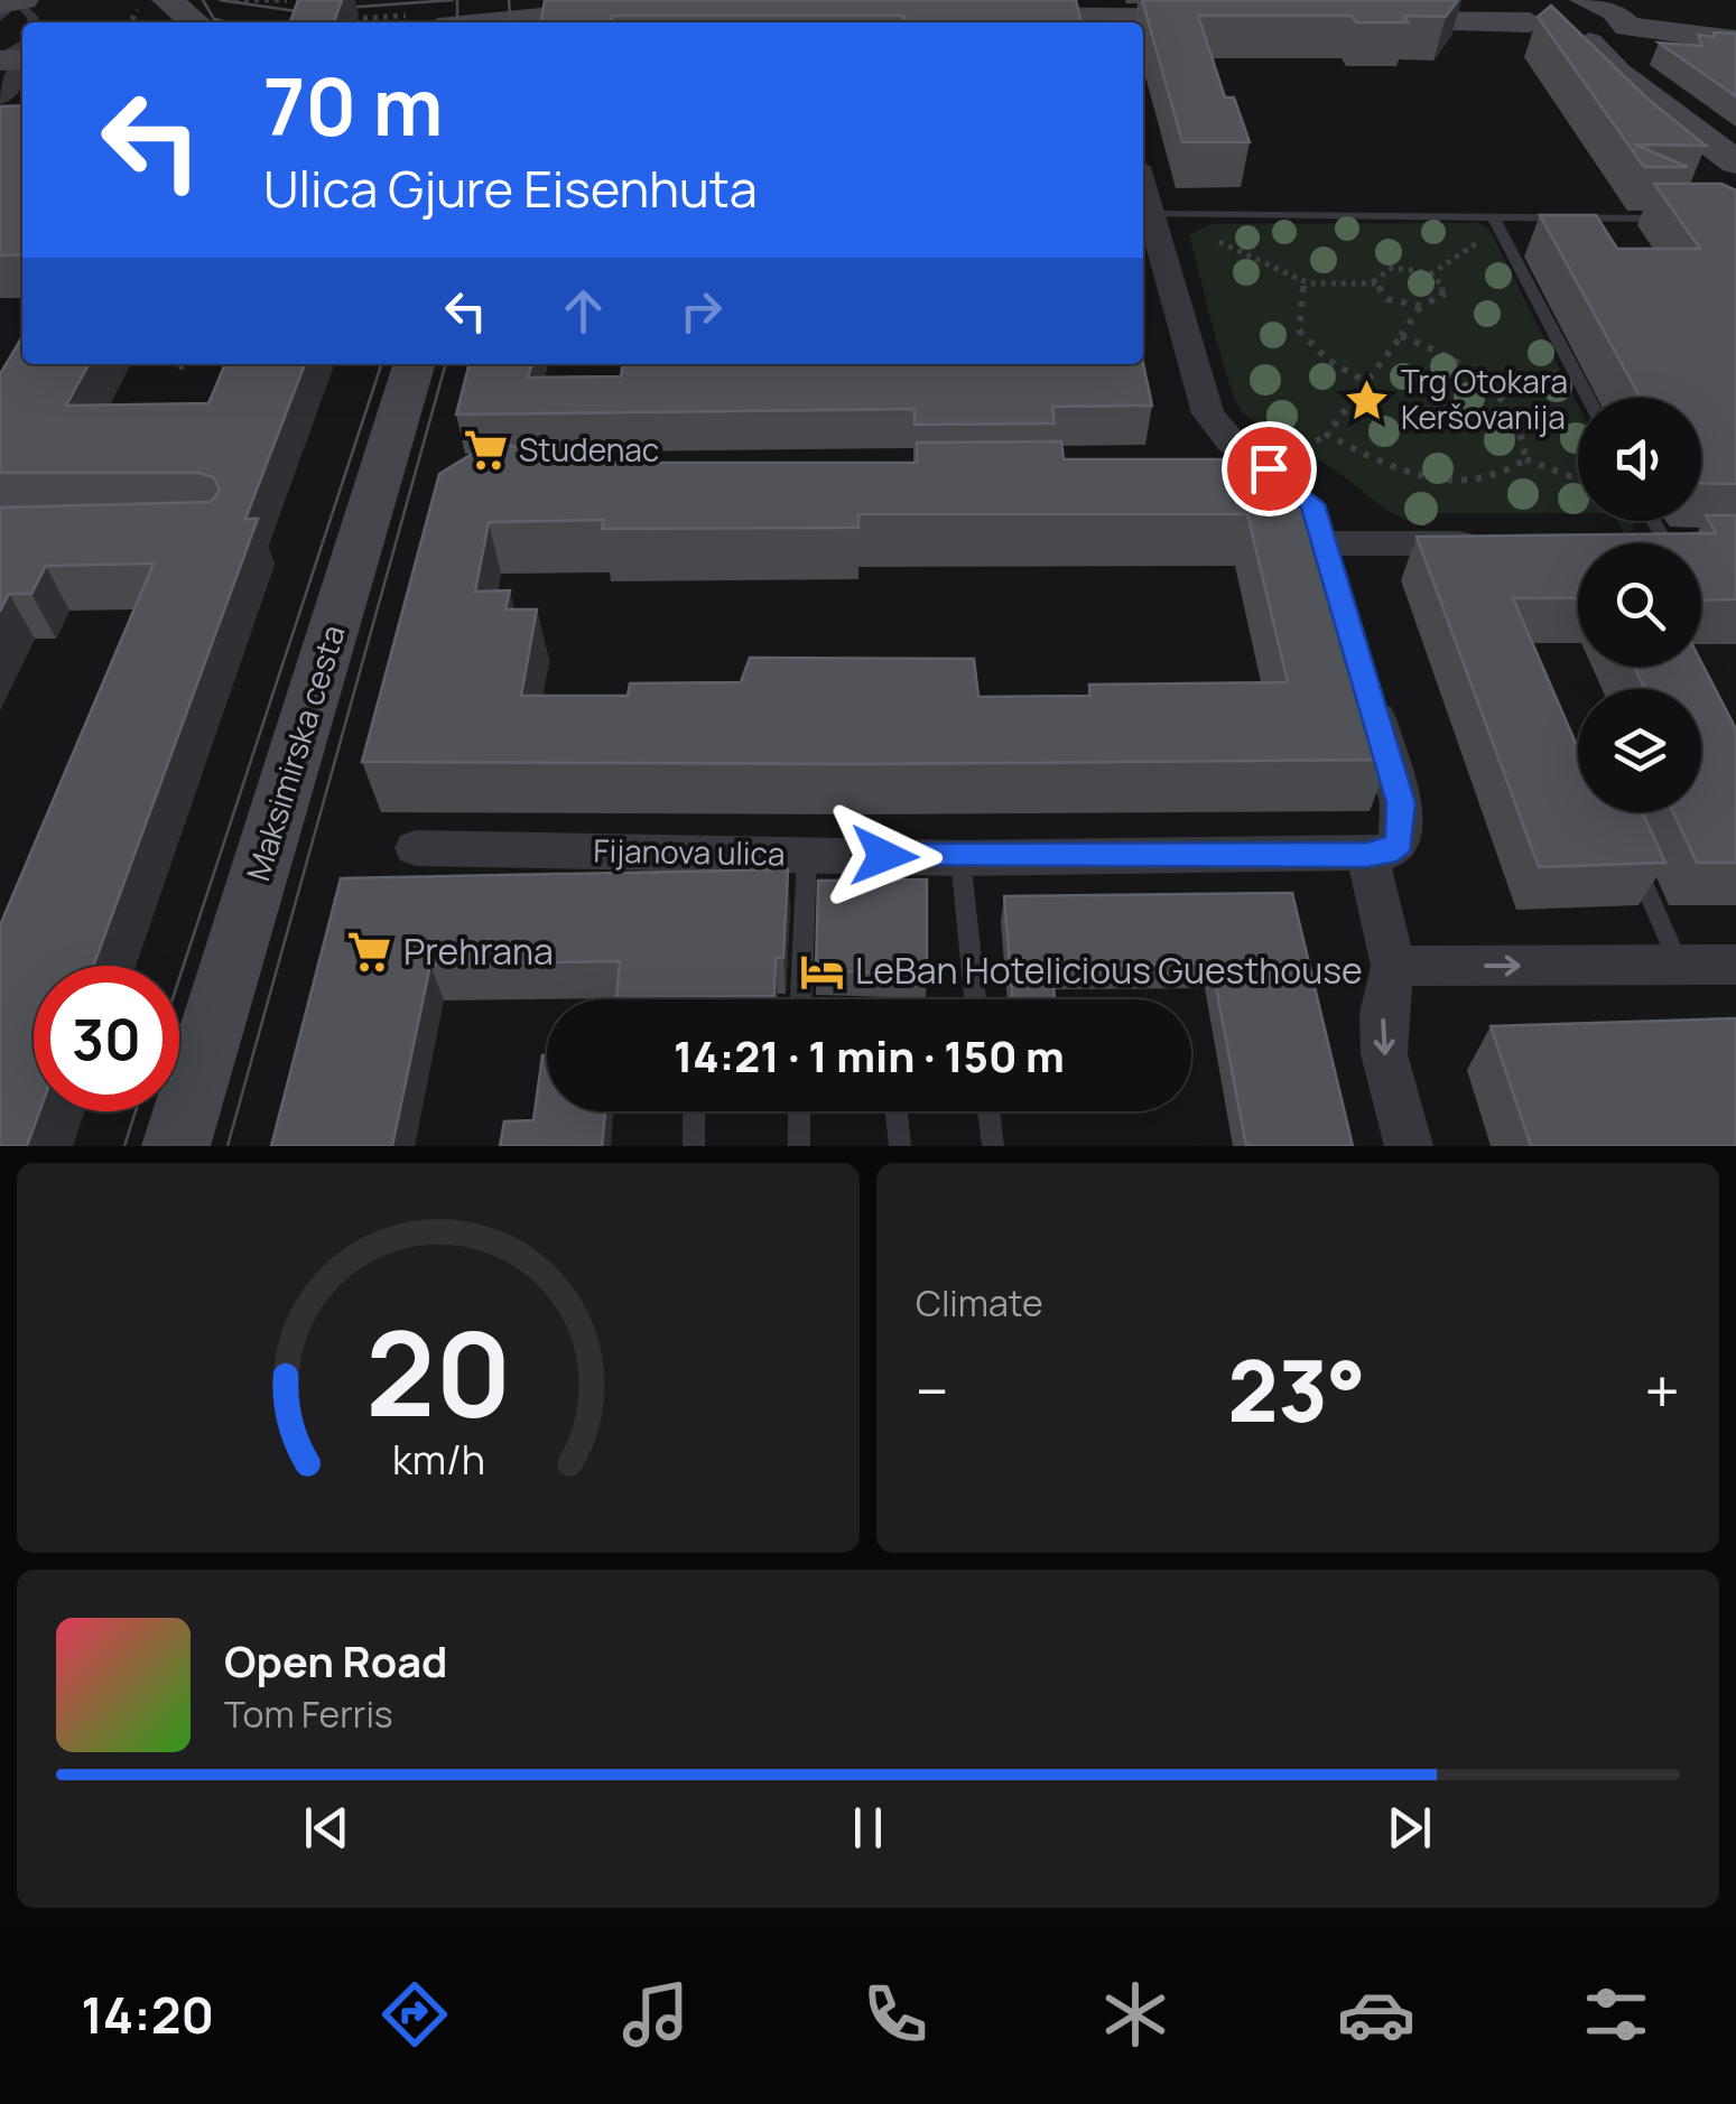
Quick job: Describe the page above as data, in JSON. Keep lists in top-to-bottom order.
{
  "streets": {
    "main road": ["Maksimirska cesta"],
    "street": ["Fijanova ulica"]
  },
  "places": {
    "place": ["Trg Otokara Keršovanija"],
    "supermarket": ["Studenac", "Prehrana"],
    "hotel": ["LeBan Hotelicious Guesthouse"]
  },
  "page": {
    "turn": ["70 m", "Ulica Gjure Eisenhuta"],
    "limit": "30",
    "trip": "14:21 · 1 min · 150 m",
    "tile": "Climate",
    "heat": ["−", "23°", "+"],
    "song": ["Open Road", "Tom Ferris"],
    "tabs": "14:20",
    "gauge": ["20", "km/h"]
  }
}
